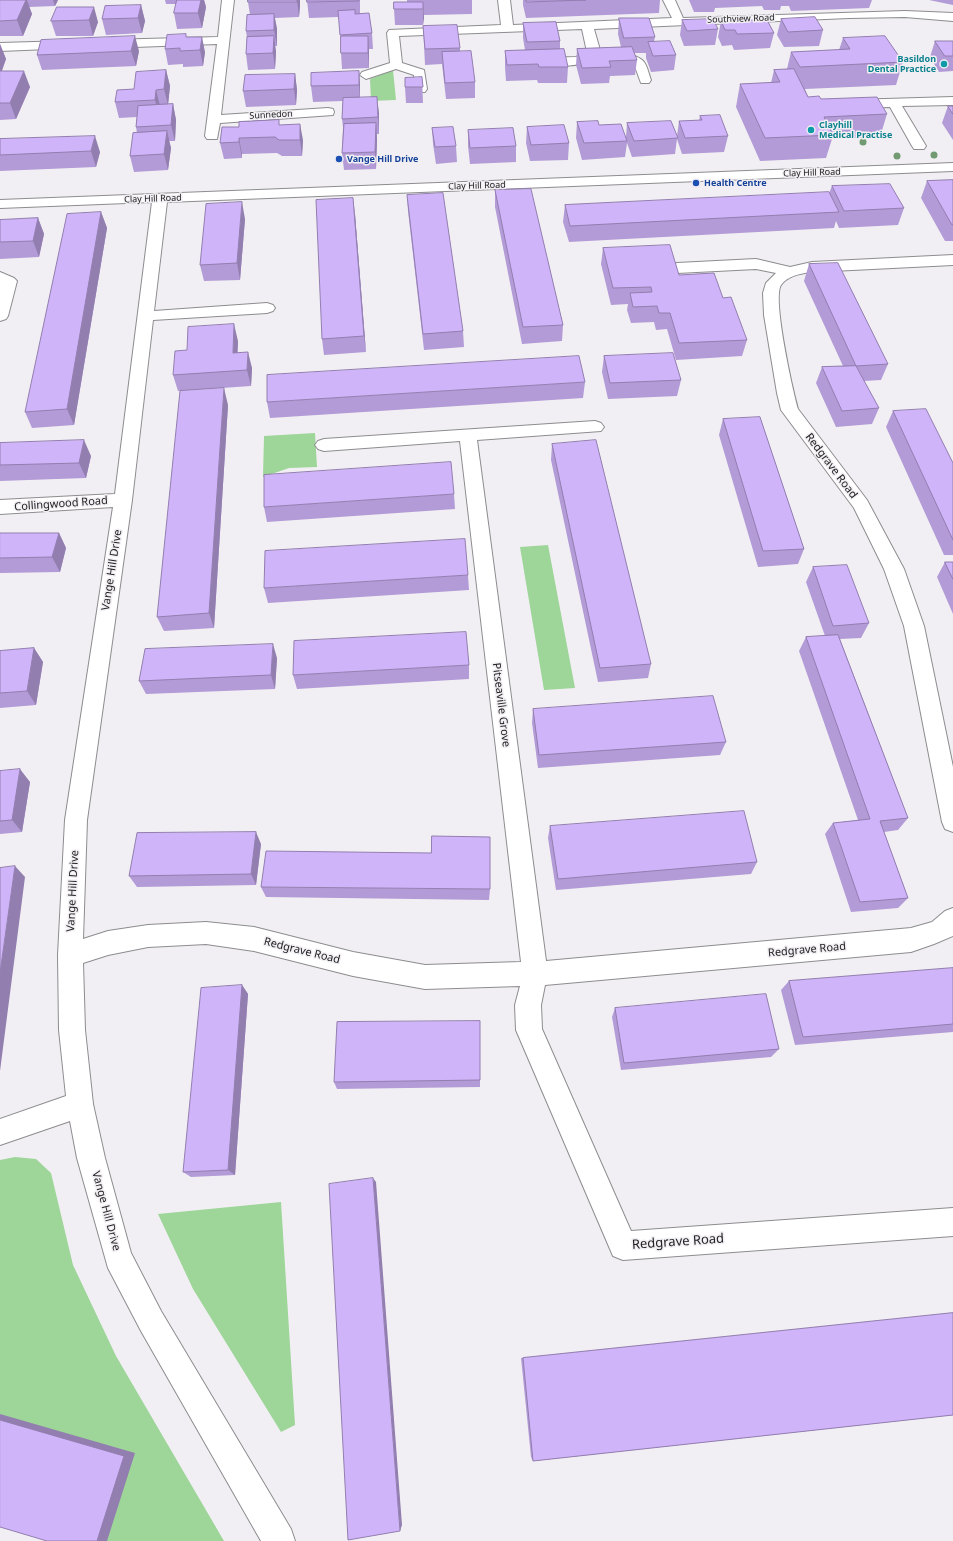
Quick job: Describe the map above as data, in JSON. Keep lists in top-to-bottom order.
{
  "streets": {
    "street": [
      "Southview Road",
      "Sunnedon",
      "Clay Hill Road",
      "Redgrave Road",
      "Collingwood Road",
      "Vange Hill Drive",
      "Pitseaville Grove"
    ]
  },
  "crossings": [
    ["Clay Hill Road", "Vange Hill Drive"],
    ["Redgrave Road", "Vange Hill Drive"],
    ["Redgrave Road", "Pitseaville Grove"],
    ["Collingwood Road", "Vange Hill Drive"]
  ],
  "places": [
    "Basildon Dental Practice",
    "Clayhill Medical Practise",
    "Vange Hill Drive",
    "Health Centre"
  ]
}
